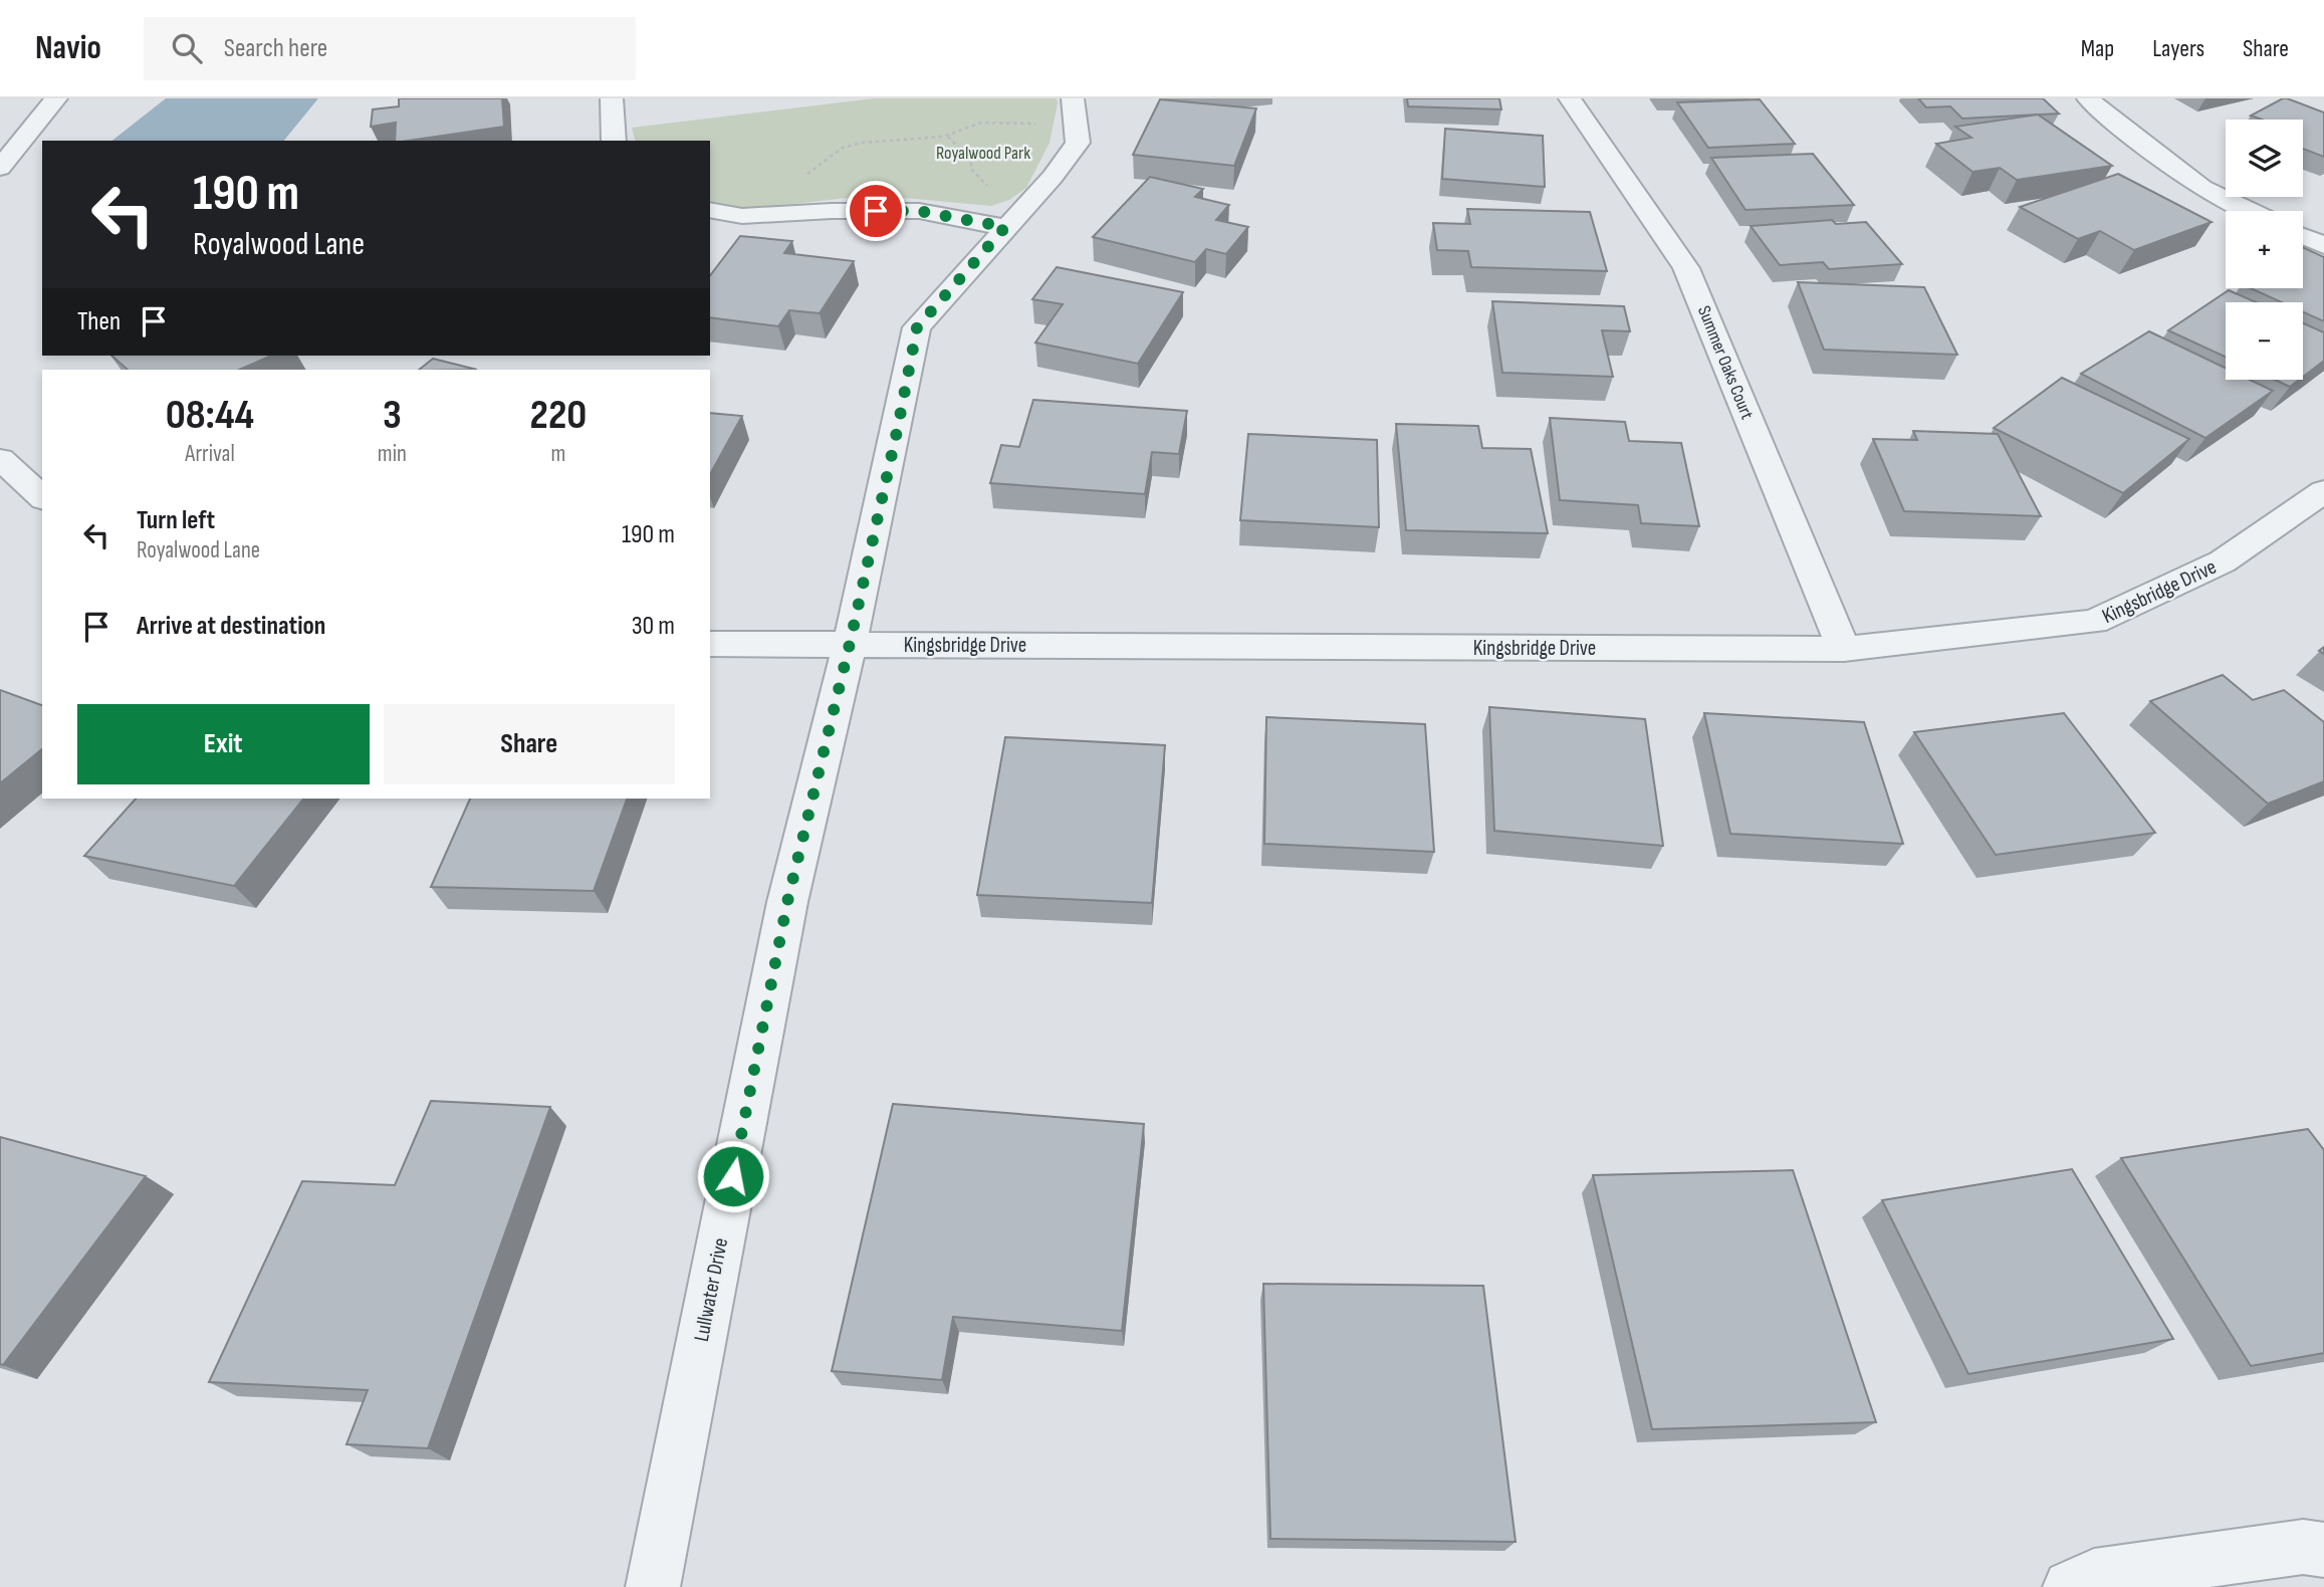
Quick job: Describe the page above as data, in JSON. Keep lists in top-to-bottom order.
{
  "streets": {
    "street": ["Summer Oaks Court", "Kingsbridge Drive", "Lullwater Drive"]
  },
  "crossings": [
    ["Summer Oaks Court", "Kingsbridge Drive"],
    ["Kingsbridge Drive", "Lullwater Drive"]
  ],
  "parks": ["Royalwood Park"],
  "page": {
    "header": "Navio",
    "search": "Search here",
    "nav": ["Map", "Layers", "Share"],
    "map_buttons": ["+", "−"],
    "turn": ["190 m", "Royalwood Lane"],
    "then": "Then",
    "eta": [
      "08:44",
      "Arrival",
      "3",
      "min",
      "220",
      "m"
    ],
    "list": [
      {
        "name": "Turn left",
        "note": "Royalwood Lane",
        "value": "190 m"
      },
      {
        "name": "Arrive at destination",
        "value": "30 m"
      }
    ],
    "buttons": ["Exit", "Share"]
  }
}
